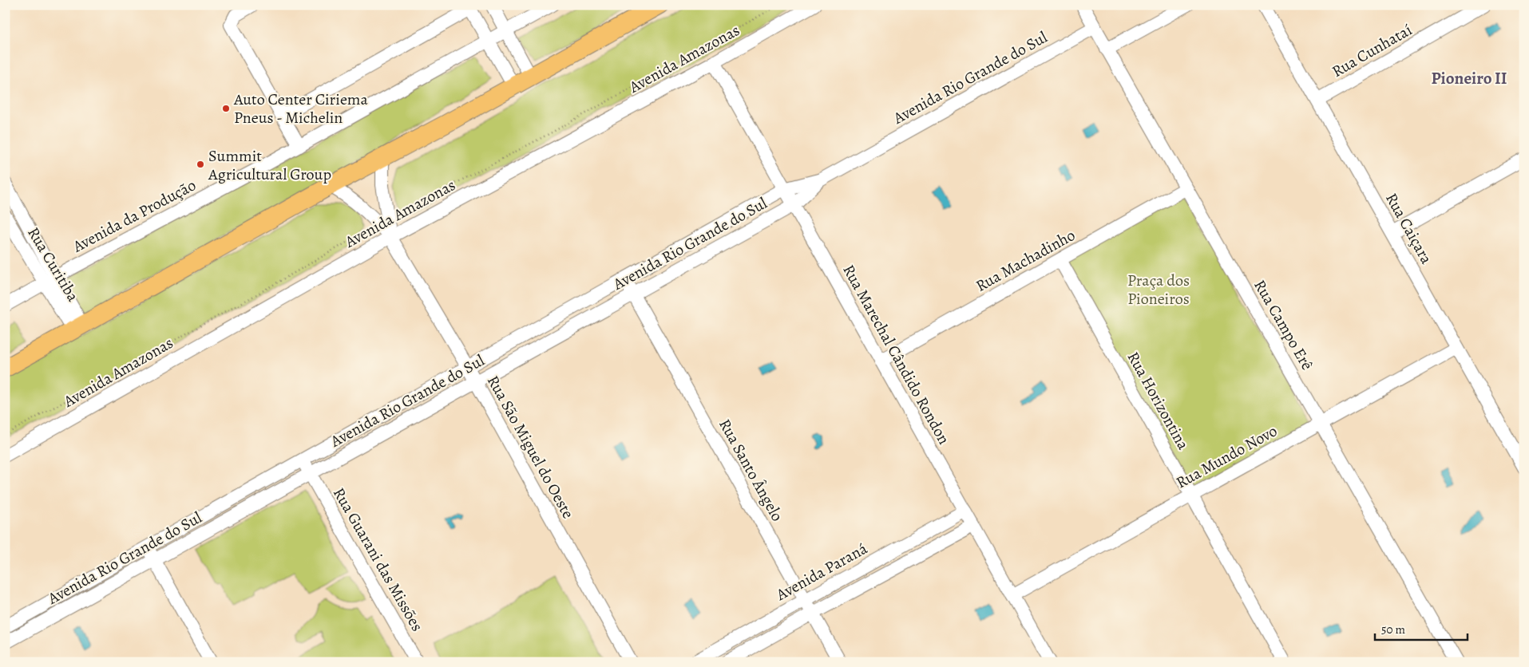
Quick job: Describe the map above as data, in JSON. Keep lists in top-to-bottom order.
{
  "streets": {
    "street": [
      "Rua Cunhataí",
      "Avenida Amazonas",
      "Avenida Rio Grande do Sul",
      "Avenida da Produção",
      "Rua Caiçara",
      "Rua Machadinho",
      "Rua Curitiba",
      "Rua Campo Erê",
      "Rua Marechal Cândido Rondon",
      "Rua Horizontina",
      "Rua São Miguel do Oeste",
      "Rua Mundo Novo",
      "Rua Santo Ângelo",
      "Rua Guarani das Missões",
      "Avenida Paraná"
    ]
  },
  "crossings": [
    ["Rua Cunhataí", "Rua Caiçara"],
    ["Avenida Amazonas", "Rua Marechal Cândido Rondon"],
    ["Avenida Amazonas", "Rua São Miguel do Oeste"],
    ["Avenida Rio Grande do Sul", "Rua Campo Erê"],
    ["Avenida Rio Grande do Sul", "Rua Marechal Cândido Rondon"],
    ["Avenida Rio Grande do Sul", "Rua São Miguel do Oeste"],
    ["Avenida Rio Grande do Sul", "Rua Santo Ângelo"],
    ["Avenida Rio Grande do Sul", "Rua Guarani das Missões"],
    ["Avenida da Produção", "Rua Curitiba"],
    ["Rua Caiçara", "Rua Mundo Novo"],
    ["Rua Machadinho", "Rua Campo Erê"],
    ["Rua Machadinho", "Rua Marechal Cândido Rondon"],
    ["Rua Machadinho", "Rua Horizontina"],
    ["Rua Campo Erê", "Rua Mundo Novo"],
    ["Rua Marechal Cândido Rondon", "Rua Mundo Novo"],
    ["Rua Marechal Cândido Rondon", "Avenida Paraná"],
    ["Rua Horizontina", "Rua Mundo Novo"],
    ["Rua Santo Ângelo", "Avenida Paraná"]
  ],
  "districts": ["Pioneiro II"],
  "parks": ["Praça dos Pioneiros"],
  "places": ["Auto Center Ciriema Pneus - Michelin", "Summit Agricultural Group"],
  "scale_bar": "50 m"
}
